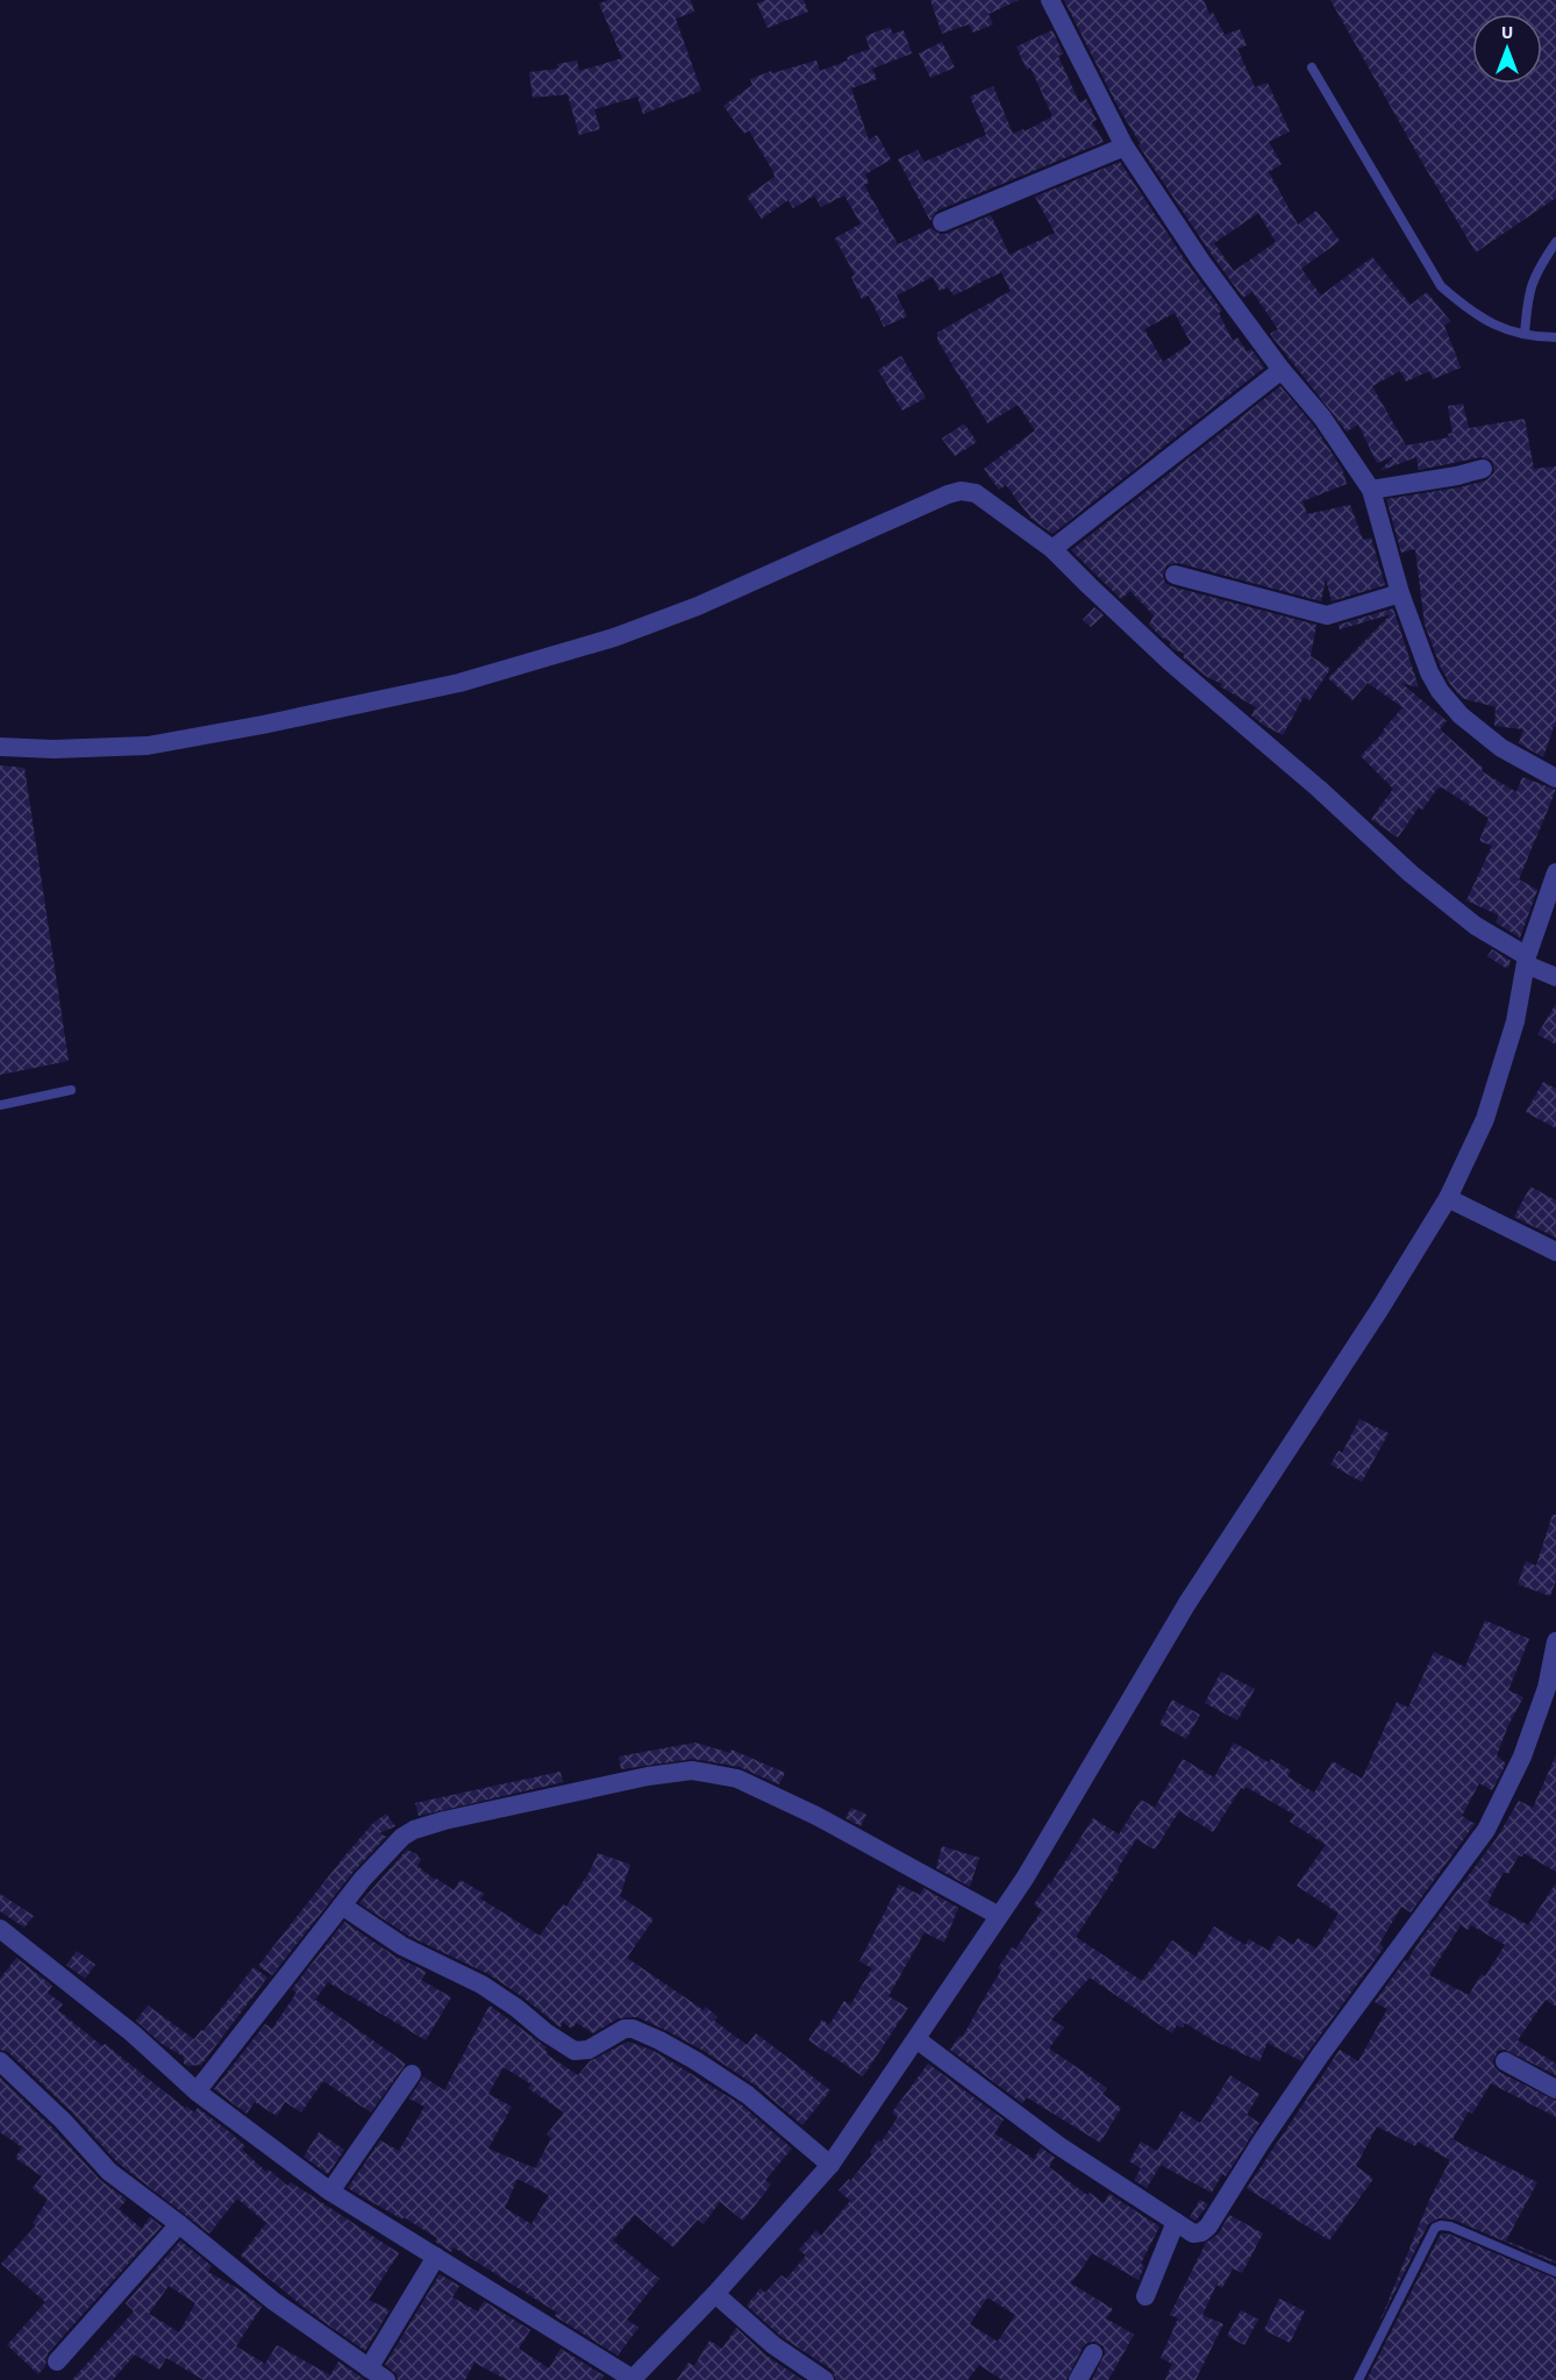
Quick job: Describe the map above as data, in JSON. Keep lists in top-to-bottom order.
{
  "north": "top"
}
